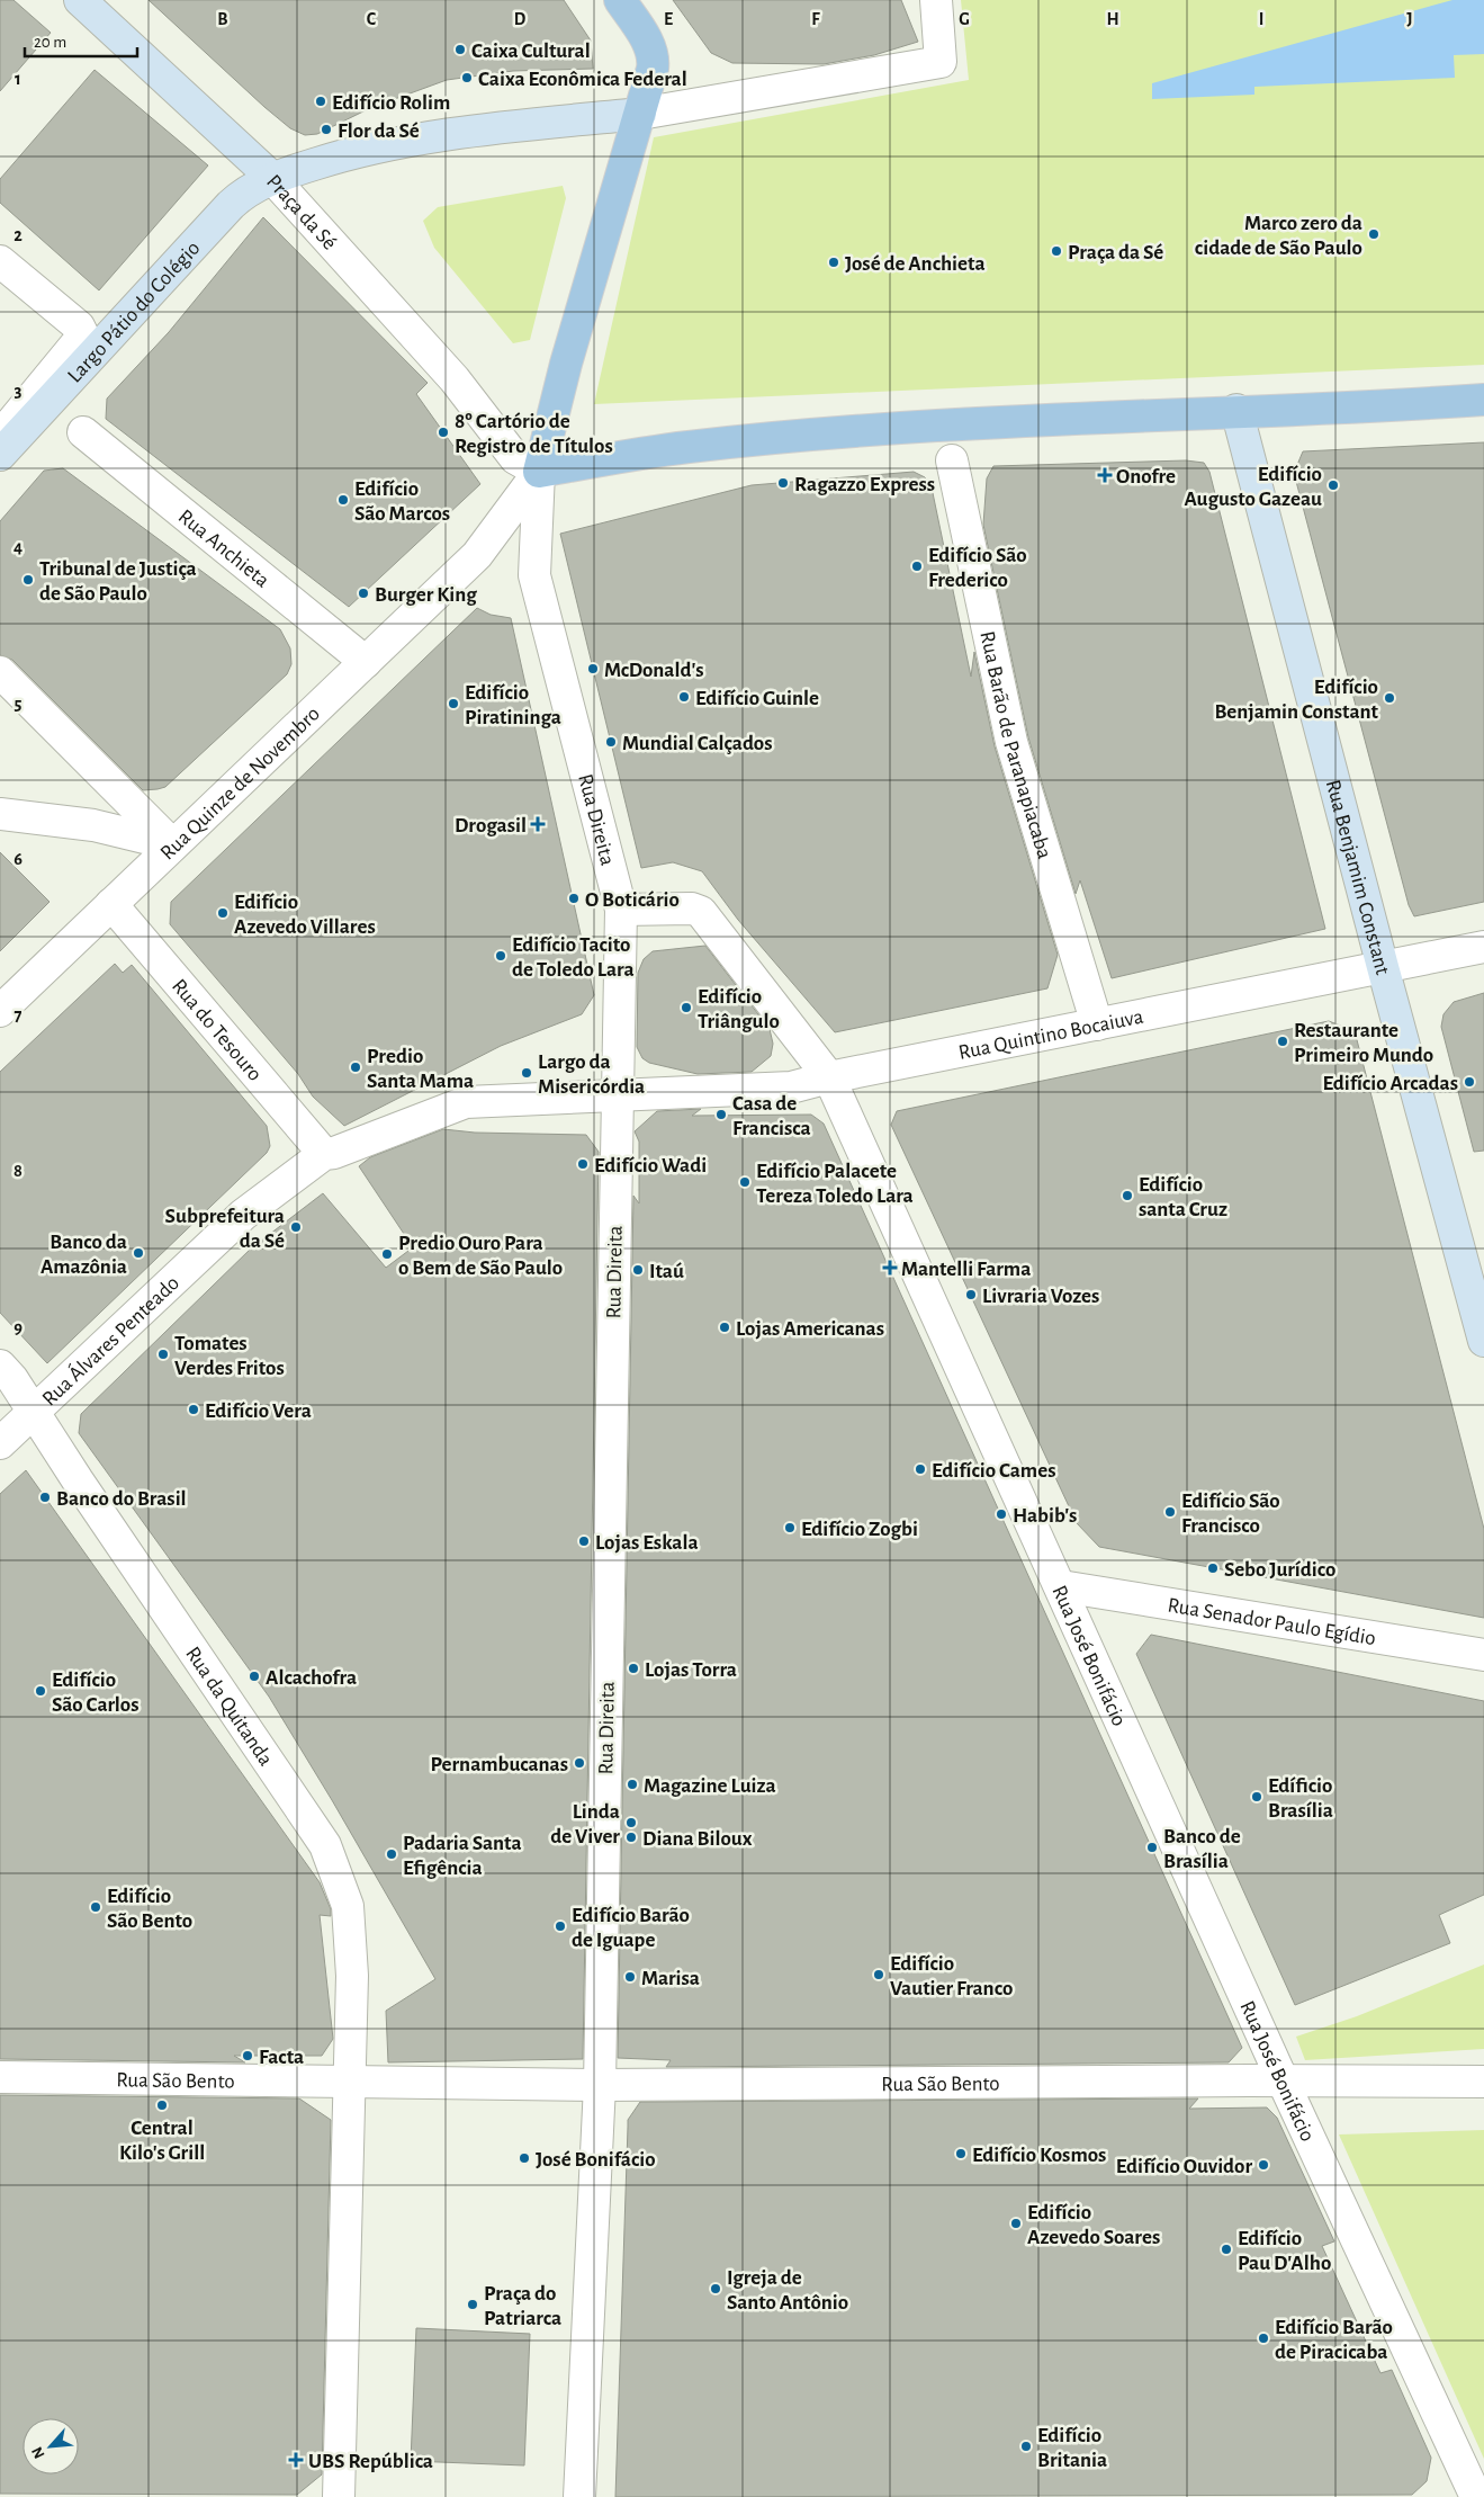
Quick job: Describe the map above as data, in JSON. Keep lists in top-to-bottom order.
{
  "streets": {
    "main road": ["Praça da Sé", "Largo Pátio do Colégio", "Rua Benjamim Constant"],
    "street": [
      "Rua Anchieta",
      "Rua Barão de Paranapiacaba",
      "Rua Quinze de Novembro",
      "Rua Direita",
      "Rua do Tesouro",
      "Rua Quintino Bocaiuva",
      "Rua Álvares Penteado",
      "Rua Senador Paulo Egídio",
      "Rua José Bonifácio",
      "Rua da Quitanda",
      "Rua São Bento"
    ]
  },
  "crossings": [
    ["Praça da Sé", "Largo Pátio do Colégio"],
    ["Praça da Sé", "Rua Quinze de Novembro"],
    ["Praça da Sé", "Rua Direita"],
    ["Rua Anchieta", "Rua Quinze de Novembro"],
    ["Rua Barão de Paranapiacaba", "Rua Quintino Bocaiuva"],
    ["Rua Quinze de Novembro", "Rua Direita"],
    ["Rua Quinze de Novembro", "Rua do Tesouro"],
    ["Rua Direita", "Rua Quintino Bocaiuva"],
    ["Rua Direita", "Rua José Bonifácio"],
    ["Rua Direita", "Rua São Bento"],
    ["Rua Benjamim Constant", "Rua Quintino Bocaiuva"],
    ["Rua do Tesouro", "Rua Álvares Penteado"],
    ["Rua Quintino Bocaiuva", "Rua José Bonifácio"],
    ["Rua Álvares Penteado", "Rua da Quitanda"],
    ["Rua Senador Paulo Egídio", "Rua José Bonifácio"],
    ["Rua José Bonifácio", "Rua São Bento"],
    ["Rua da Quitanda", "Rua São Bento"]
  ],
  "places": {
    "other": [
      "Caixa Cultural",
      "Caixa Econômica Federal",
      "Edifício Rolim",
      "Flor da Sé",
      "Marco zero da cidade de São Paulo",
      "Praça da Sé",
      "José de Anchieta",
      "8º Cartório de Registro de Títulos",
      "Ragazzo Express",
      "Edifício Augusto Gazeau",
      "Edifício São Marcos",
      "Edifício São Frederico",
      "Tribunal de Justiça de São Paulo",
      "Burger King",
      "McDonald's",
      "Edifício Guinle",
      "Edifício Benjamin Constant",
      "Edifício Piratininga",
      "Mundial Calçados",
      "O Boticário",
      "Edifício Azevedo Villares",
      "Edifício Tacito de Toledo Lara",
      "Edifício Triângulo",
      "Restaurante Primeiro Mundo",
      "Predio Santa Mama",
      "Largo da Misericórdia",
      "Edifício Arcadas",
      "Casa de Francisca",
      "Edifício Wadi",
      "Edifício Palacete Tereza Toledo Lara",
      "Edifício santa Cruz",
      "Subprefeitura da Sé",
      "Banco da Amazônia",
      "Predio Ouro Para o Bem de São Paulo",
      "Itaú",
      "Livraria Vozes",
      "Lojas Americanas",
      "Tomates Verdes Fritos",
      "Edifício Vera",
      "Edifício Cames",
      "Banco do Brasil",
      "Edifício São Francisco",
      "Habib's",
      "Edifício Zogbi",
      "Lojas Eskala",
      "Sebo Jurídico",
      "Lojas Torra",
      "Alcachofra",
      "Edifício São Carlos",
      "Pernambucanas",
      "Magazine Luiza",
      "Edíficio Brasília",
      "Linda de Viver",
      "Diana Biloux",
      "Banco de Brasília",
      "Padaria Santa Efigência",
      "Edifício São Bento",
      "Edifício Barão de Iguape",
      "Edifício Vautier Franco",
      "Marisa",
      "Facta",
      "Central Kilo's Grill",
      "Edifício Kosmos",
      "José Bonifácio",
      "Edifício Ouvidor",
      "Edifício Azevedo Soares",
      "Edifício Pau D'Alho",
      "Igreja de Santo Antônio",
      "Praça do Patriarca",
      "Edifício Barão de Piracicaba",
      "Edifício Britania"
    ],
    "health": [
      "Onofre",
      "Drogasil",
      "Mantelli Farma",
      "UBS República"
    ]
  },
  "scale_bar": "20 m",
  "north": "bottom left",
  "grid": {
    "columns": [
      "B",
      "C",
      "D",
      "E",
      "F",
      "G",
      "H",
      "I",
      "J"
    ],
    "rows": [
      "1",
      "2",
      "3",
      "4",
      "5",
      "6",
      "7",
      "8",
      "9"
    ]
  }
}
